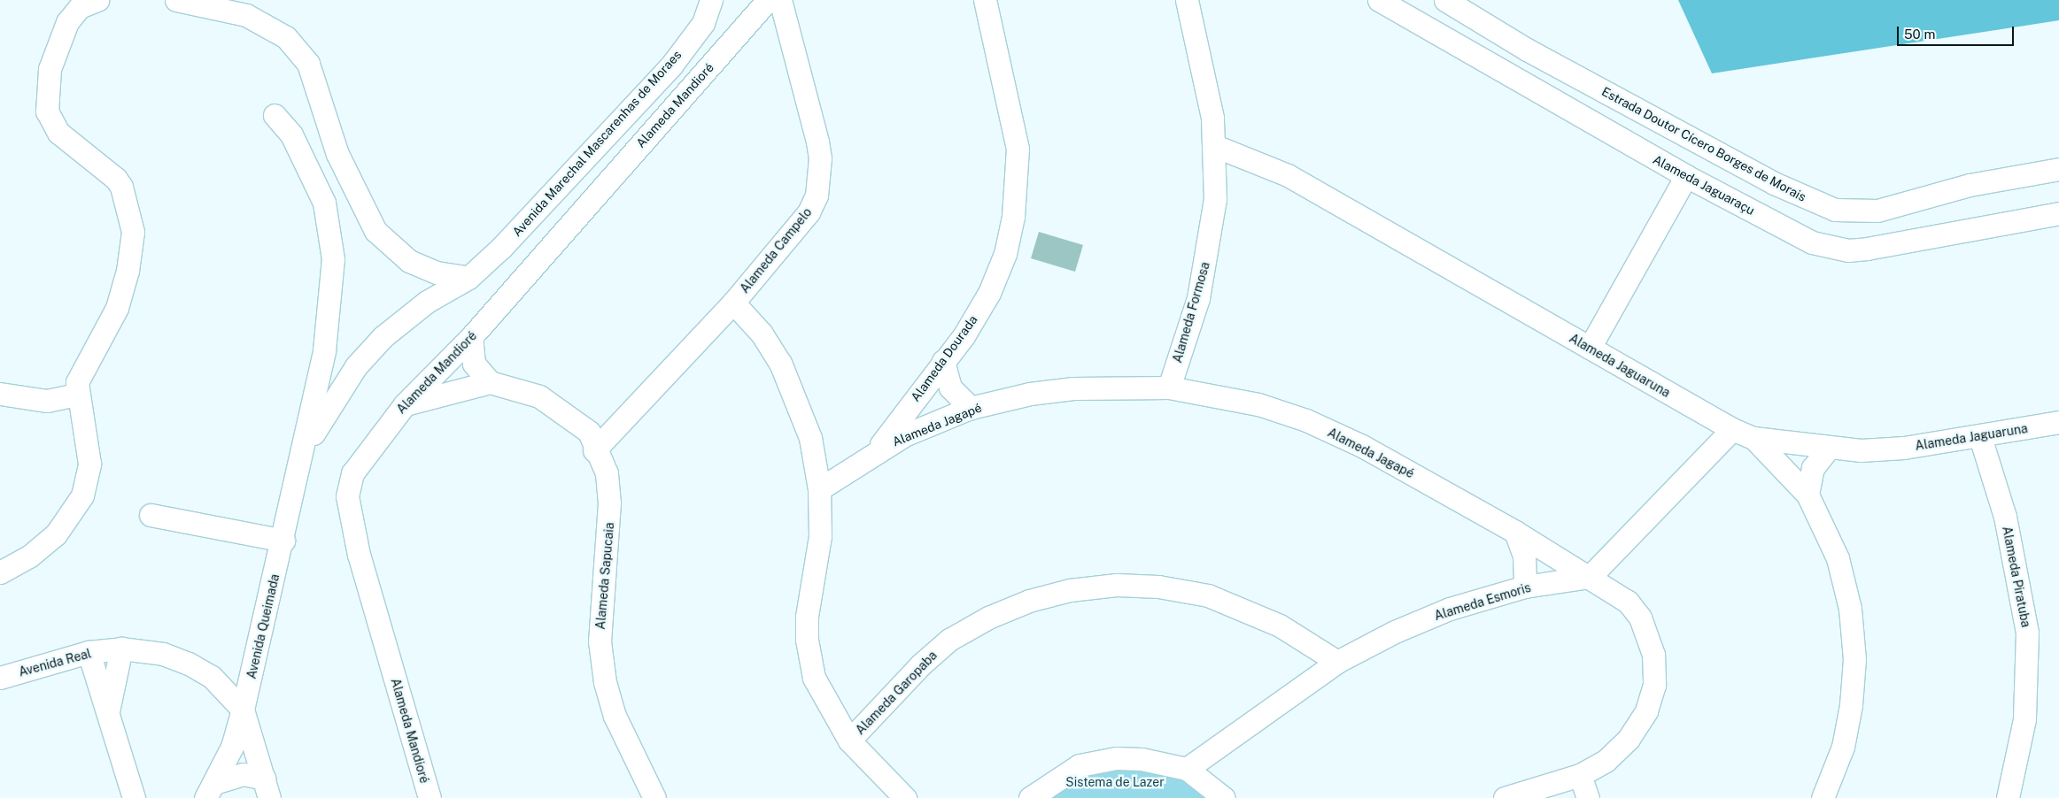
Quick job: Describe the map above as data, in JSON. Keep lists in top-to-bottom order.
{
  "streets": {
    "street": [
      "Alameda Mandioré",
      "Avenida Marechal Mascarenhas de Moraes",
      "Estrada Doutor Cícero Borges de Morais",
      "Alameda Jaguaraçu",
      "Alameda Campelo",
      "Alameda Formosa",
      "Alameda Dourada",
      "Alameda Jaguaruna",
      "Alameda Jagapé",
      "Alameda Sapucaia",
      "Alameda Piratuba",
      "Alameda Esmoris",
      "Avenida Queimada",
      "Avenida Real",
      "Alameda Garopaba"
    ]
  },
  "crossings": [
    ["Avenida Marechal Mascarenhas de Moraes", "Avenida Queimada"],
    ["Alameda Campelo", "Alameda Sapucaia"],
    ["Alameda Formosa", "Alameda Jaguaruna"],
    ["Alameda Formosa", "Alameda Jagapé"],
    ["Alameda Dourada", "Alameda Jagapé"],
    ["Alameda Jaguaruna", "Alameda Piratuba"],
    ["Alameda Jagapé", "Alameda Esmoris"],
    ["Alameda Esmoris", "Alameda Garopaba"],
    ["Avenida Queimada", "Avenida Real"]
  ],
  "parks": ["Sistema de Lazer"],
  "scale_bar": "50 m"
}
